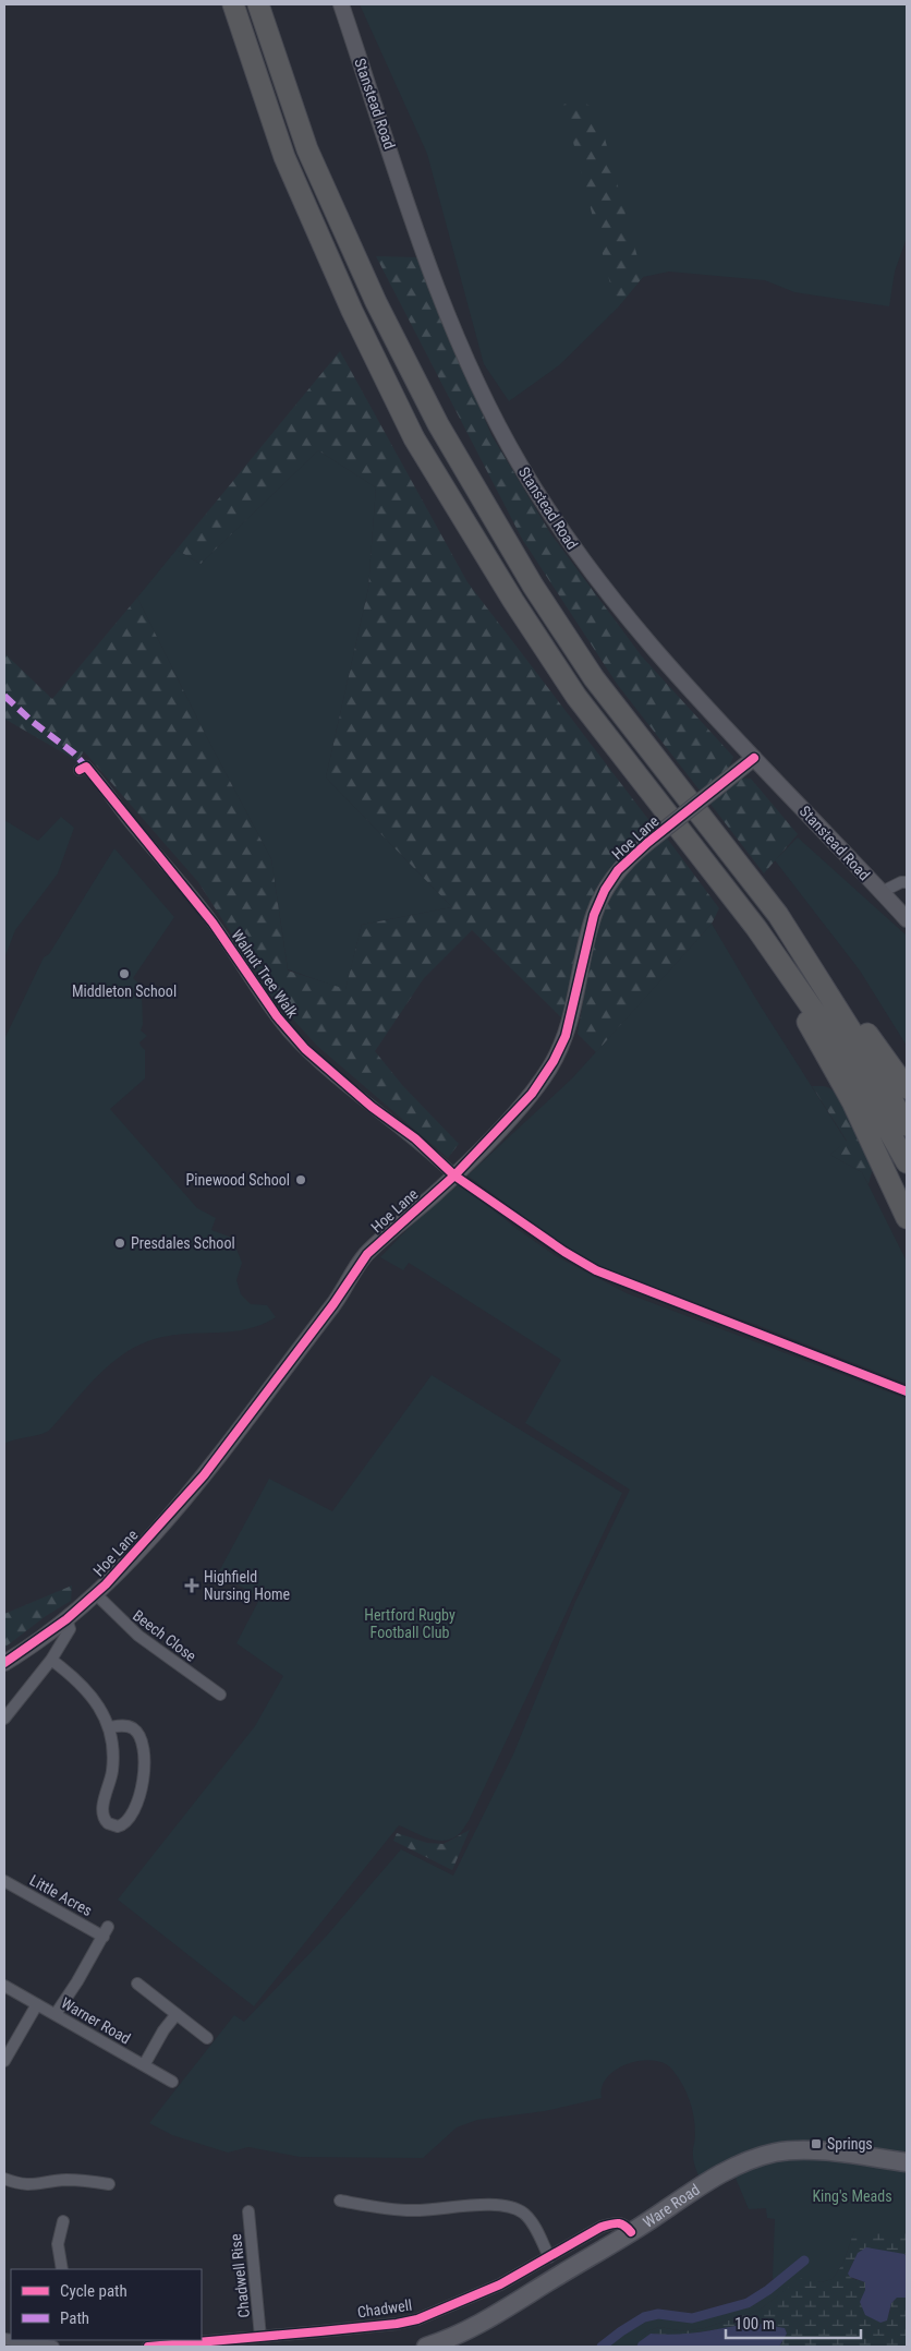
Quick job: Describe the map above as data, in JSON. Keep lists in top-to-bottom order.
{
  "streets": {
    "main road": ["Ware Road"],
    "street": [
      "Stanstead Road",
      "Hoe Lane",
      "Walnut Tree Walk",
      "Beech Close",
      "Little Acres",
      "Warner Road",
      "Chadwell Rise",
      "Chadwell"
    ]
  },
  "crossings": [
    ["Stanstead Road", "Hoe Lane"],
    ["Hoe Lane", "Walnut Tree Walk"],
    ["Hoe Lane", "Beech Close"],
    ["Little Acres", "Warner Road"],
    ["Ware Road", "Chadwell"],
    ["Chadwell Rise", "Chadwell"]
  ],
  "parks": ["Hertford Rugby Football Club", "King's Meads"],
  "places": {
    "other": ["Middleton School", "Pinewood School", "Presdales School"],
    "health": ["Highfield Nursing Home"],
    "transit": ["Springs"]
  },
  "legend": ["Cycle path", "Path"],
  "scale_bar": "100 m"
}
